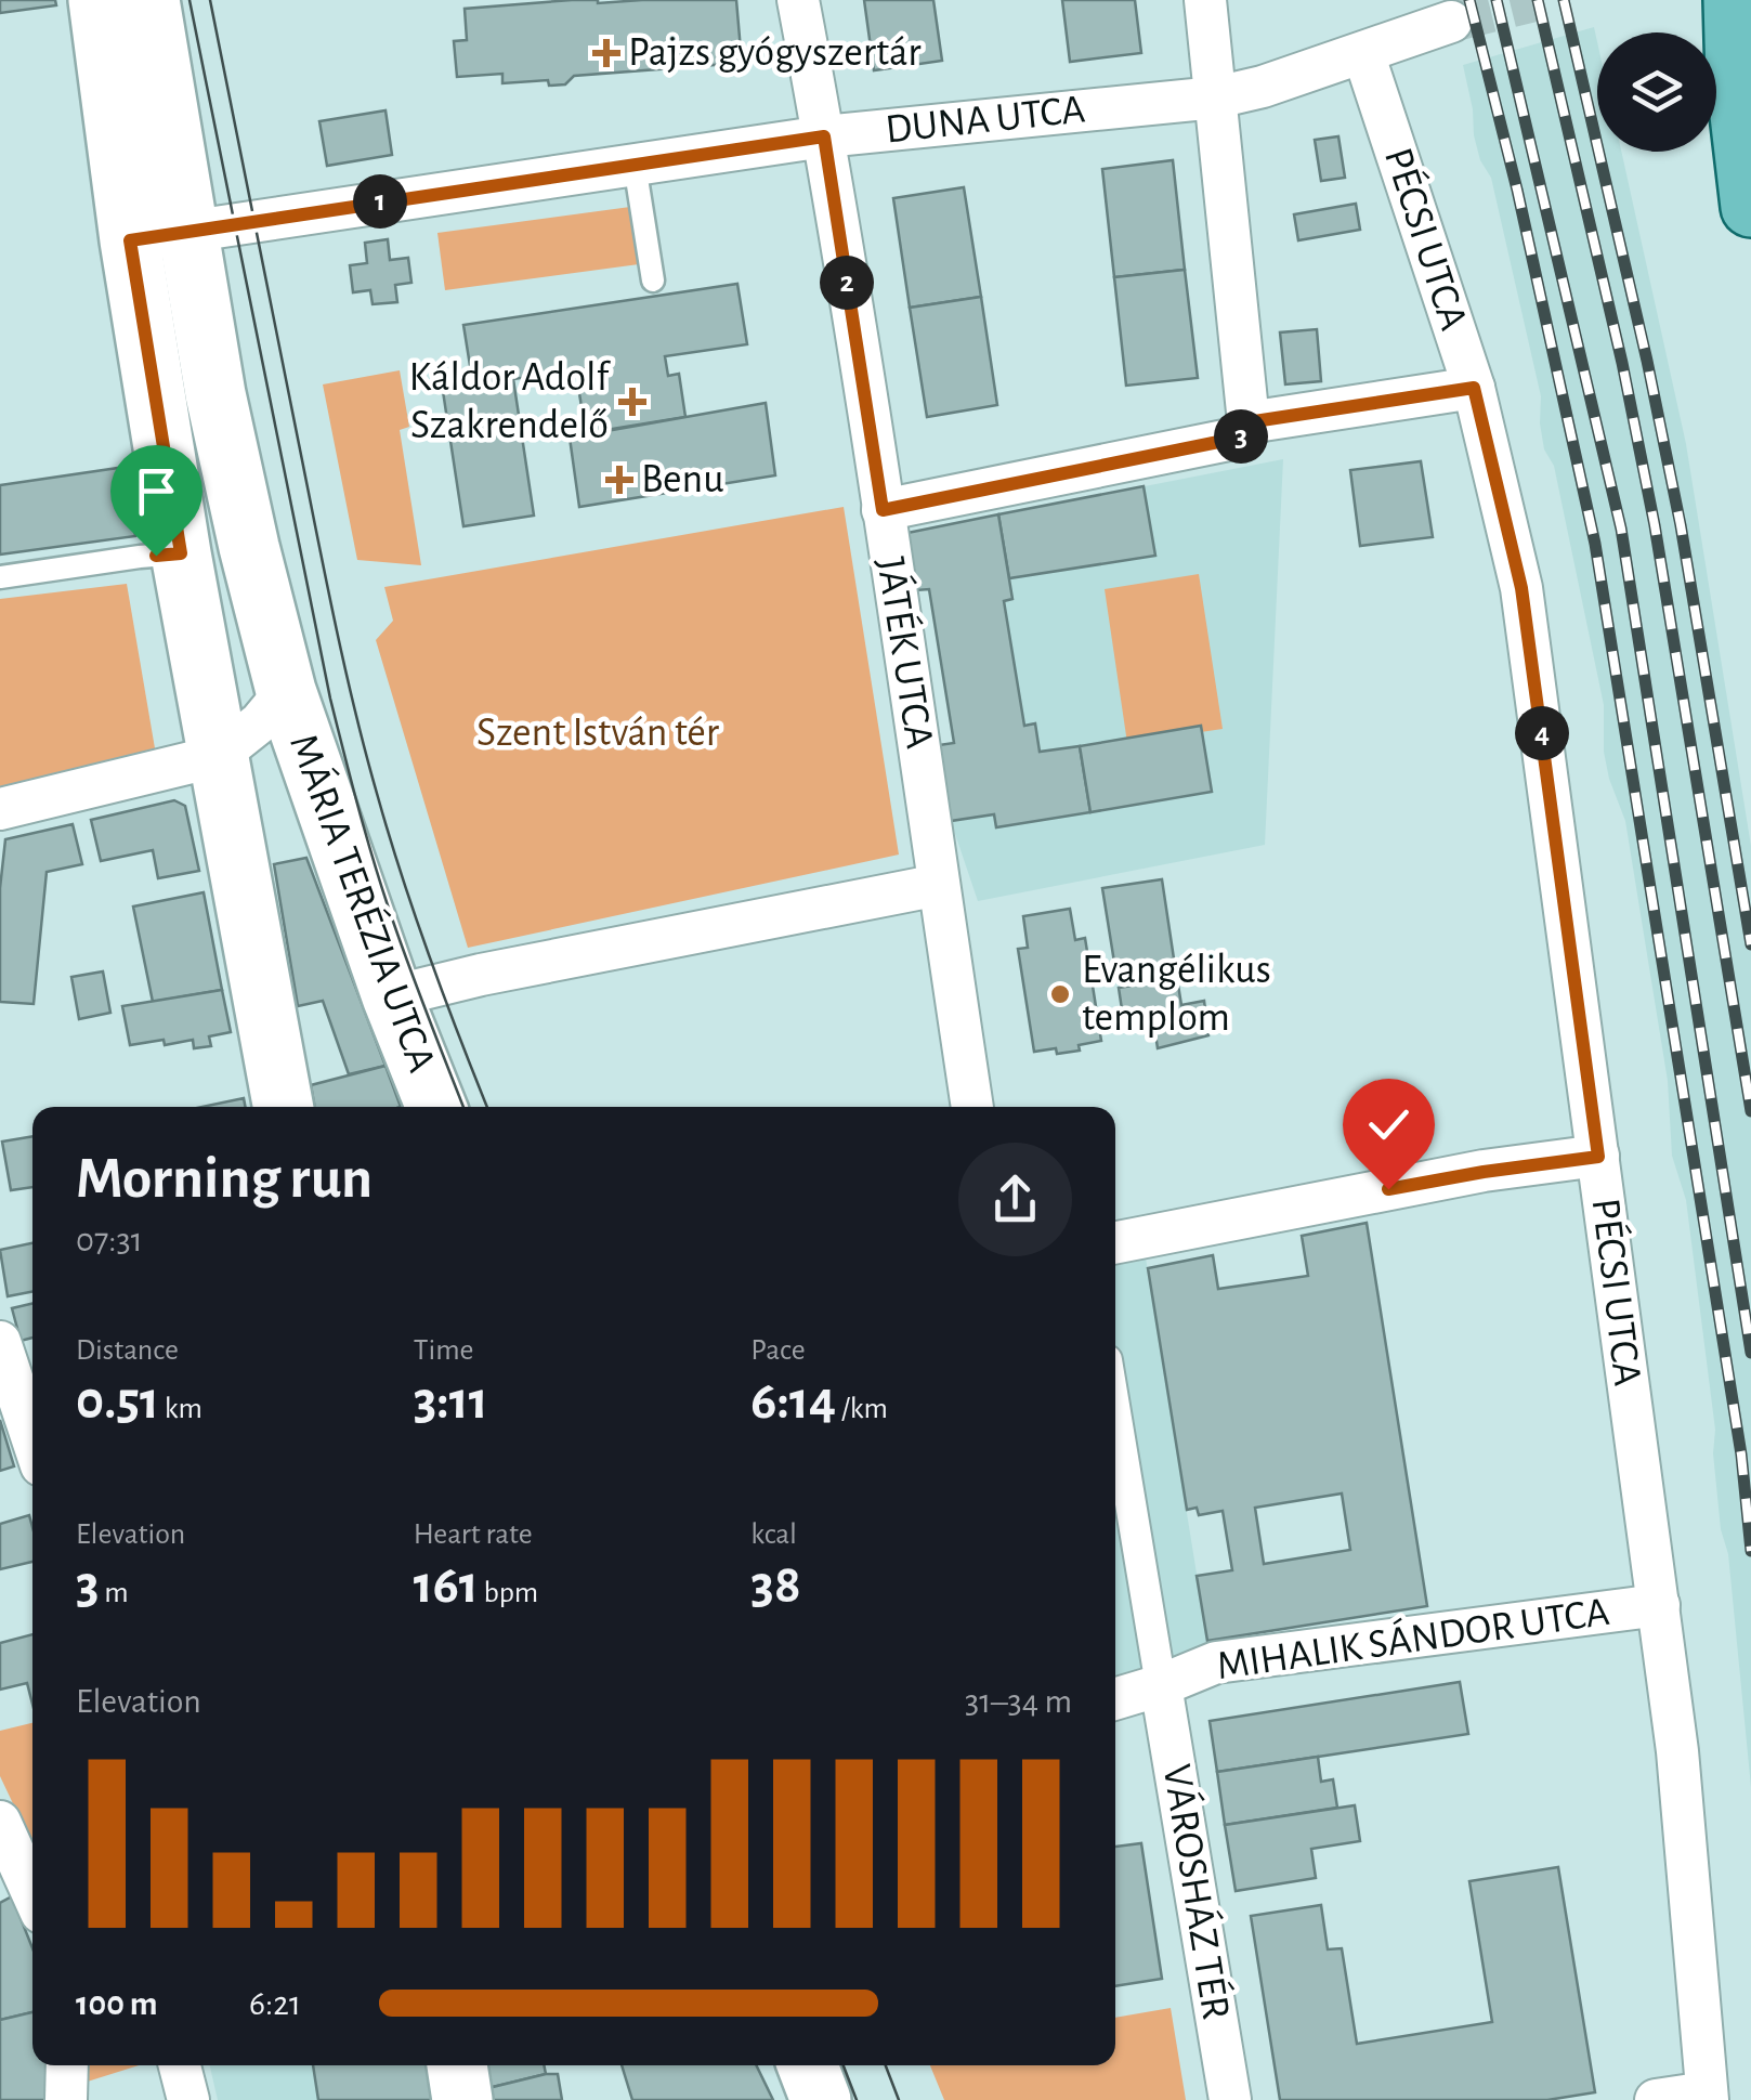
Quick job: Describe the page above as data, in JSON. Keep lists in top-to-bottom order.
{
  "streets": {
    "main road": ["MÁRIA TERÉZIA UTCA"],
    "street": [
      "DUNA UTCA",
      "PÉCSI UTCA",
      "JÁTÉK UTCA",
      "MIHALIK SÁNDOR UTCA",
      "VÁROSHÁZ TÉR"
    ]
  },
  "crossings": [
    ["DUNA UTCA", "PÉCSI UTCA"],
    ["DUNA UTCA", "JÁTÉK UTCA"],
    ["PÉCSI UTCA", "MIHALIK SÁNDOR UTCA"],
    ["MIHALIK SÁNDOR UTCA", "VÁROSHÁZ TÉR"]
  ],
  "parks": ["Szent István tér"],
  "places": {
    "health": ["Pajzs gyógyszertár", "Káldor Adolf Szakrendelő", "Benu"],
    "other": ["Evangélikus templom"]
  },
  "page": {
    "pins": [
      "1",
      "2",
      "3",
      "4"
    ],
    "heading": ["Morning run", "07:31"],
    "stats": [
      ["Distance", "0.51 km"],
      ["Time", "3:11"],
      ["Pace", "6:14 /km"],
      ["Elevation", "3 m"],
      ["Heart rate", "161 bpm"],
      ["kcal", "38"]
    ],
    "chart": ["Elevation", "31–34 m"],
    "list": [
      {
        "name": "100 m",
        "note": "6:21"
      }
    ]
  }
}
